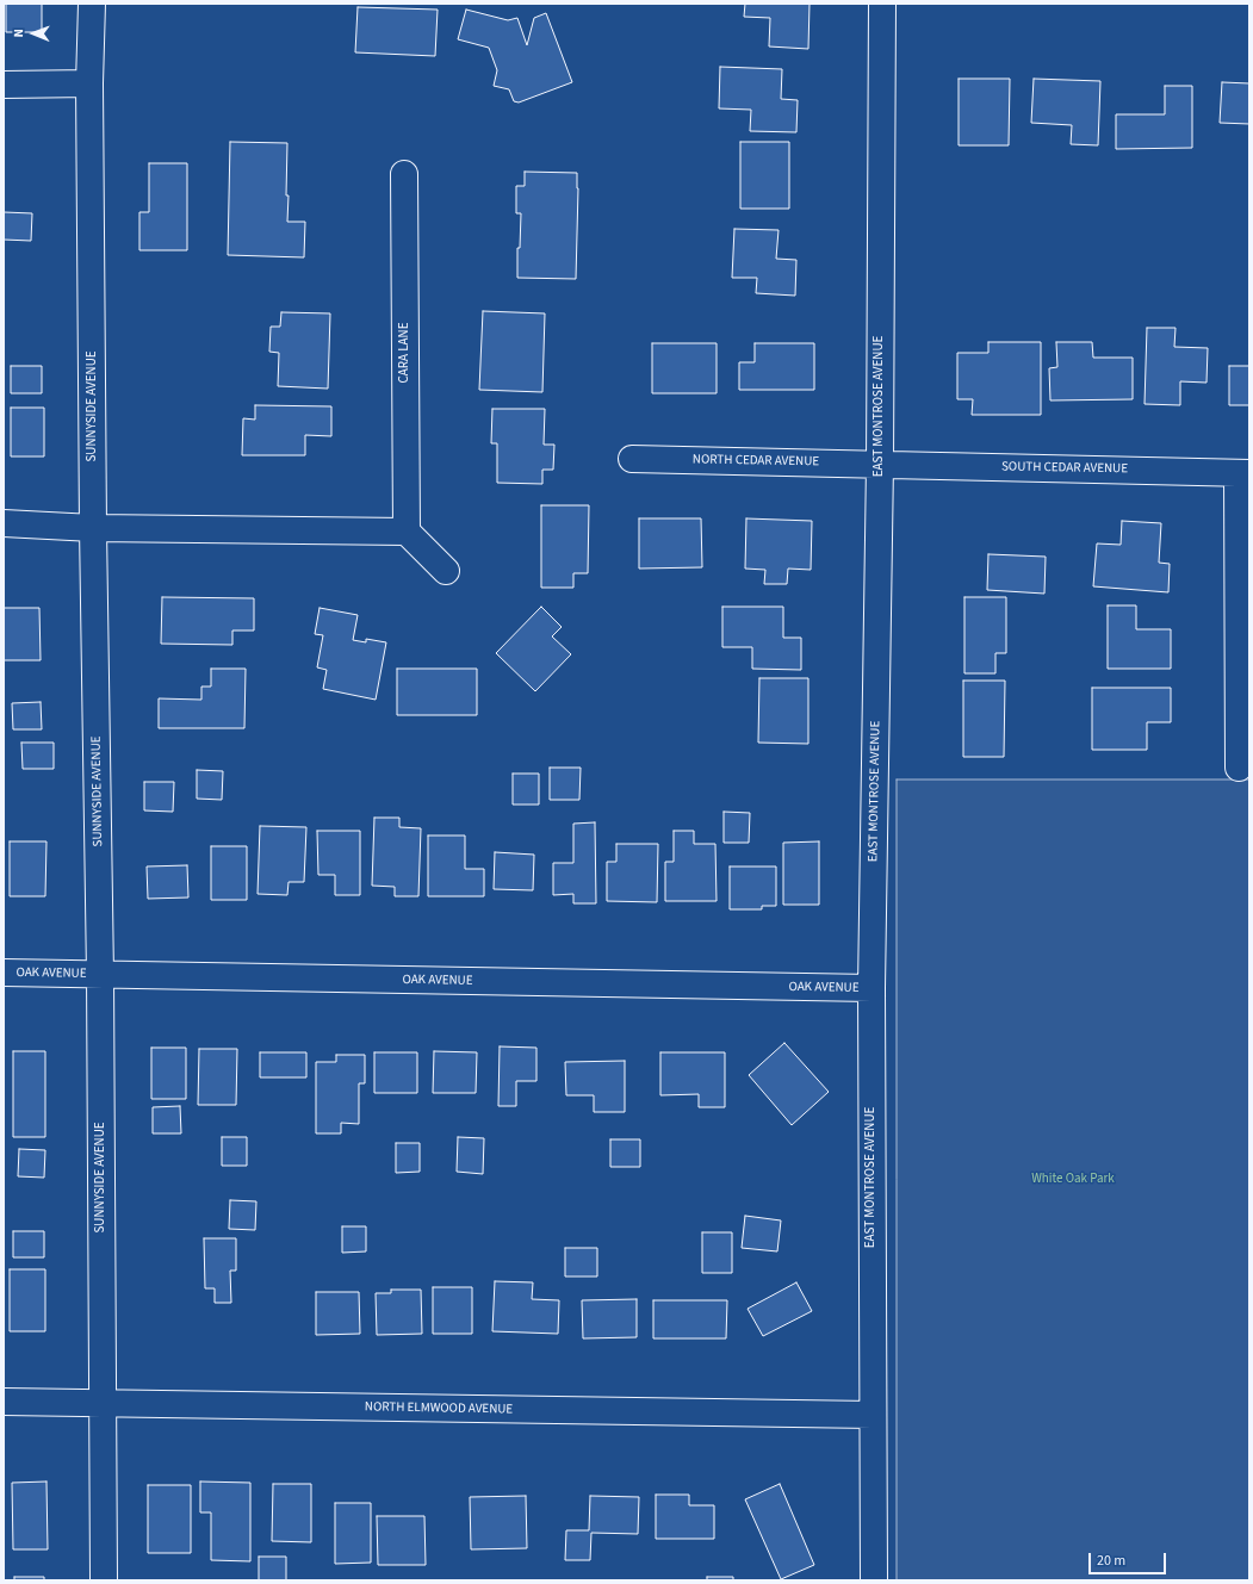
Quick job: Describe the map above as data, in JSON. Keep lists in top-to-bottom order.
{
  "streets": {
    "street": [
      "CARA LANE",
      "SUNNYSIDE AVENUE",
      "EAST MONTROSE AVENUE",
      "NORTH CEDAR AVENUE",
      "SOUTH CEDAR AVENUE",
      "OAK AVENUE",
      "NORTH ELMWOOD AVENUE"
    ]
  },
  "crossings": [
    ["SUNNYSIDE AVENUE", "OAK AVENUE"],
    ["SUNNYSIDE AVENUE", "NORTH ELMWOOD AVENUE"],
    ["EAST MONTROSE AVENUE", "NORTH CEDAR AVENUE"],
    ["EAST MONTROSE AVENUE", "SOUTH CEDAR AVENUE"],
    ["EAST MONTROSE AVENUE", "OAK AVENUE"],
    ["EAST MONTROSE AVENUE", "NORTH ELMWOOD AVENUE"],
    ["NORTH CEDAR AVENUE", "SOUTH CEDAR AVENUE"]
  ],
  "parks": ["White Oak Park"],
  "scale_bar": "20 m",
  "north": "left"
}
